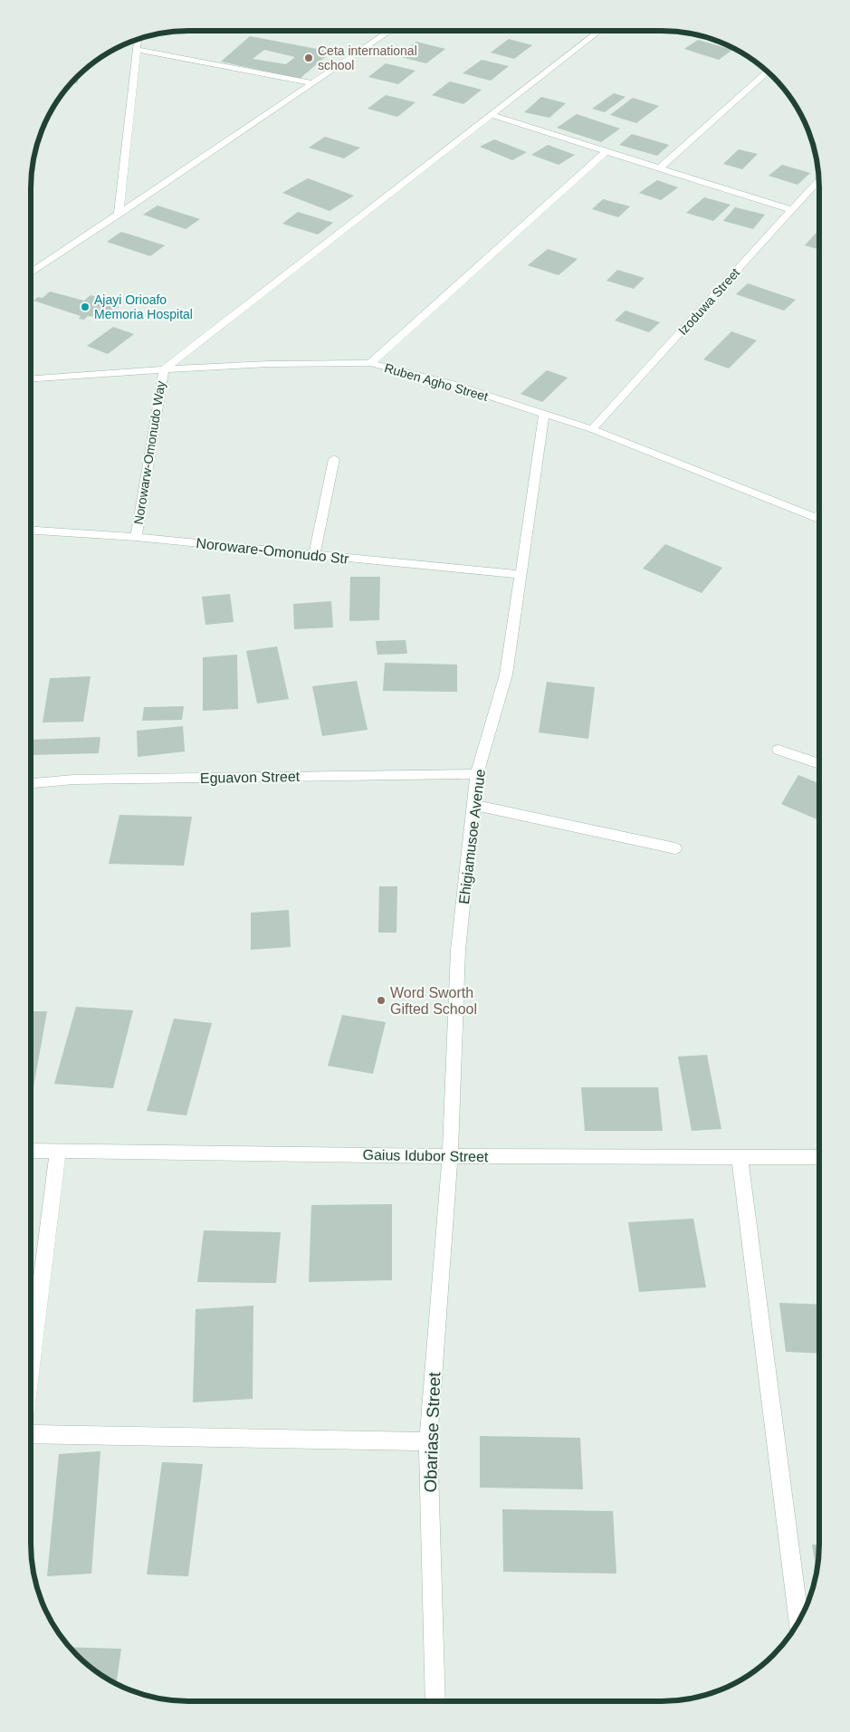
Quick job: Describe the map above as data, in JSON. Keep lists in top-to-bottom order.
{
  "streets": {
    "street": [
      "Izoduwa Street",
      "Ruben Agho Street",
      "Norowarw-Omonudo Way",
      "Noroware-Omonudo Str",
      "Eguavon Street",
      "Ehigiamusoe Avenue",
      "Gaius Idubor Street",
      "Obariase Street"
    ]
  },
  "crossings": [
    ["Izoduwa Street", "Ruben Agho Street"],
    ["Ruben Agho Street", "Norowarw-Omonudo Way"],
    ["Ruben Agho Street", "Ehigiamusoe Avenue"],
    ["Norowarw-Omonudo Way", "Noroware-Omonudo Str"],
    ["Noroware-Omonudo Str", "Ehigiamusoe Avenue"],
    ["Eguavon Street", "Ehigiamusoe Avenue"],
    ["Ehigiamusoe Avenue", "Gaius Idubor Street"],
    ["Ehigiamusoe Avenue", "Obariase Street"],
    ["Gaius Idubor Street", "Obariase Street"]
  ],
  "places": ["Ceta international school", "Ajayi Orioafo Memoria Hospital", "Word Sworth Gifted School"]
}
